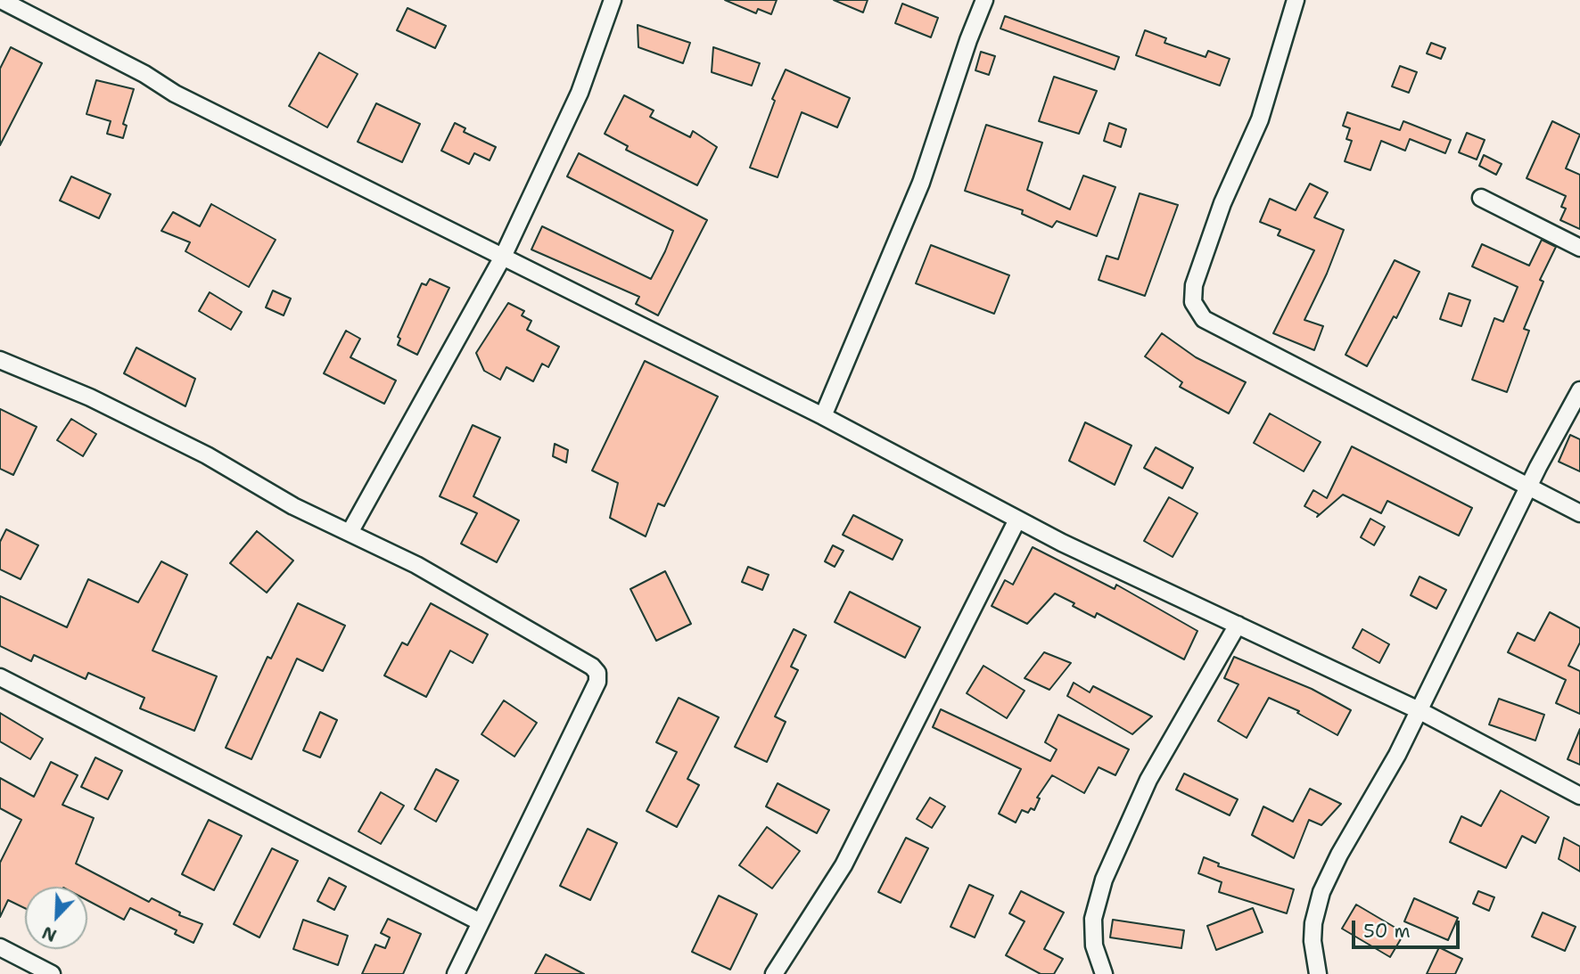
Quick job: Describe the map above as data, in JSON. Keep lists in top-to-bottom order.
{
  "scale_bar": "50 m",
  "north": "bottom left"
}
